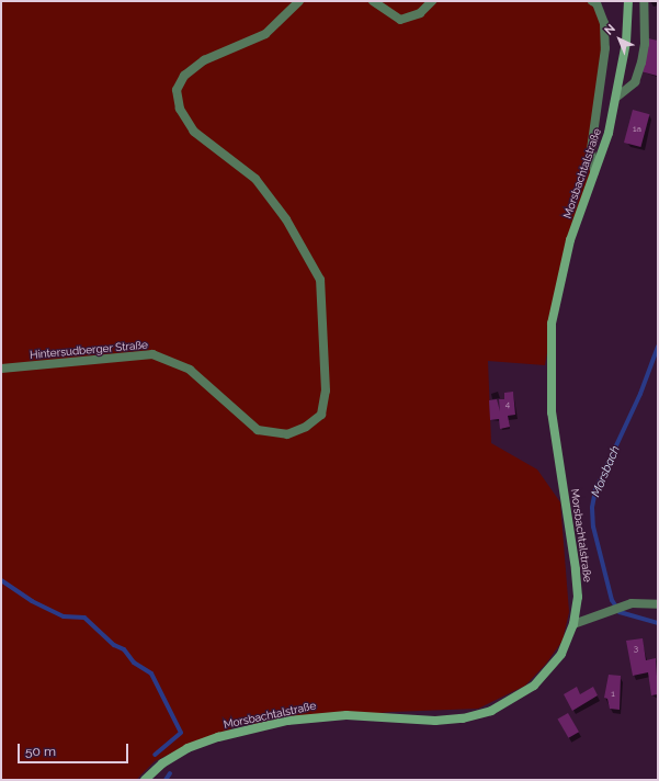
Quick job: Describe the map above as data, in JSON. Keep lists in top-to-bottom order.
{
  "streets": {
    "main road": ["Morsbachtalstraße"],
    "street": ["Hintersudberger Straße"]
  },
  "water": ["Morsbach"],
  "house_numbers": [
    "1a",
    "4",
    "3",
    "1"
  ],
  "scale_bar": "50 m",
  "north": "top left"
}
